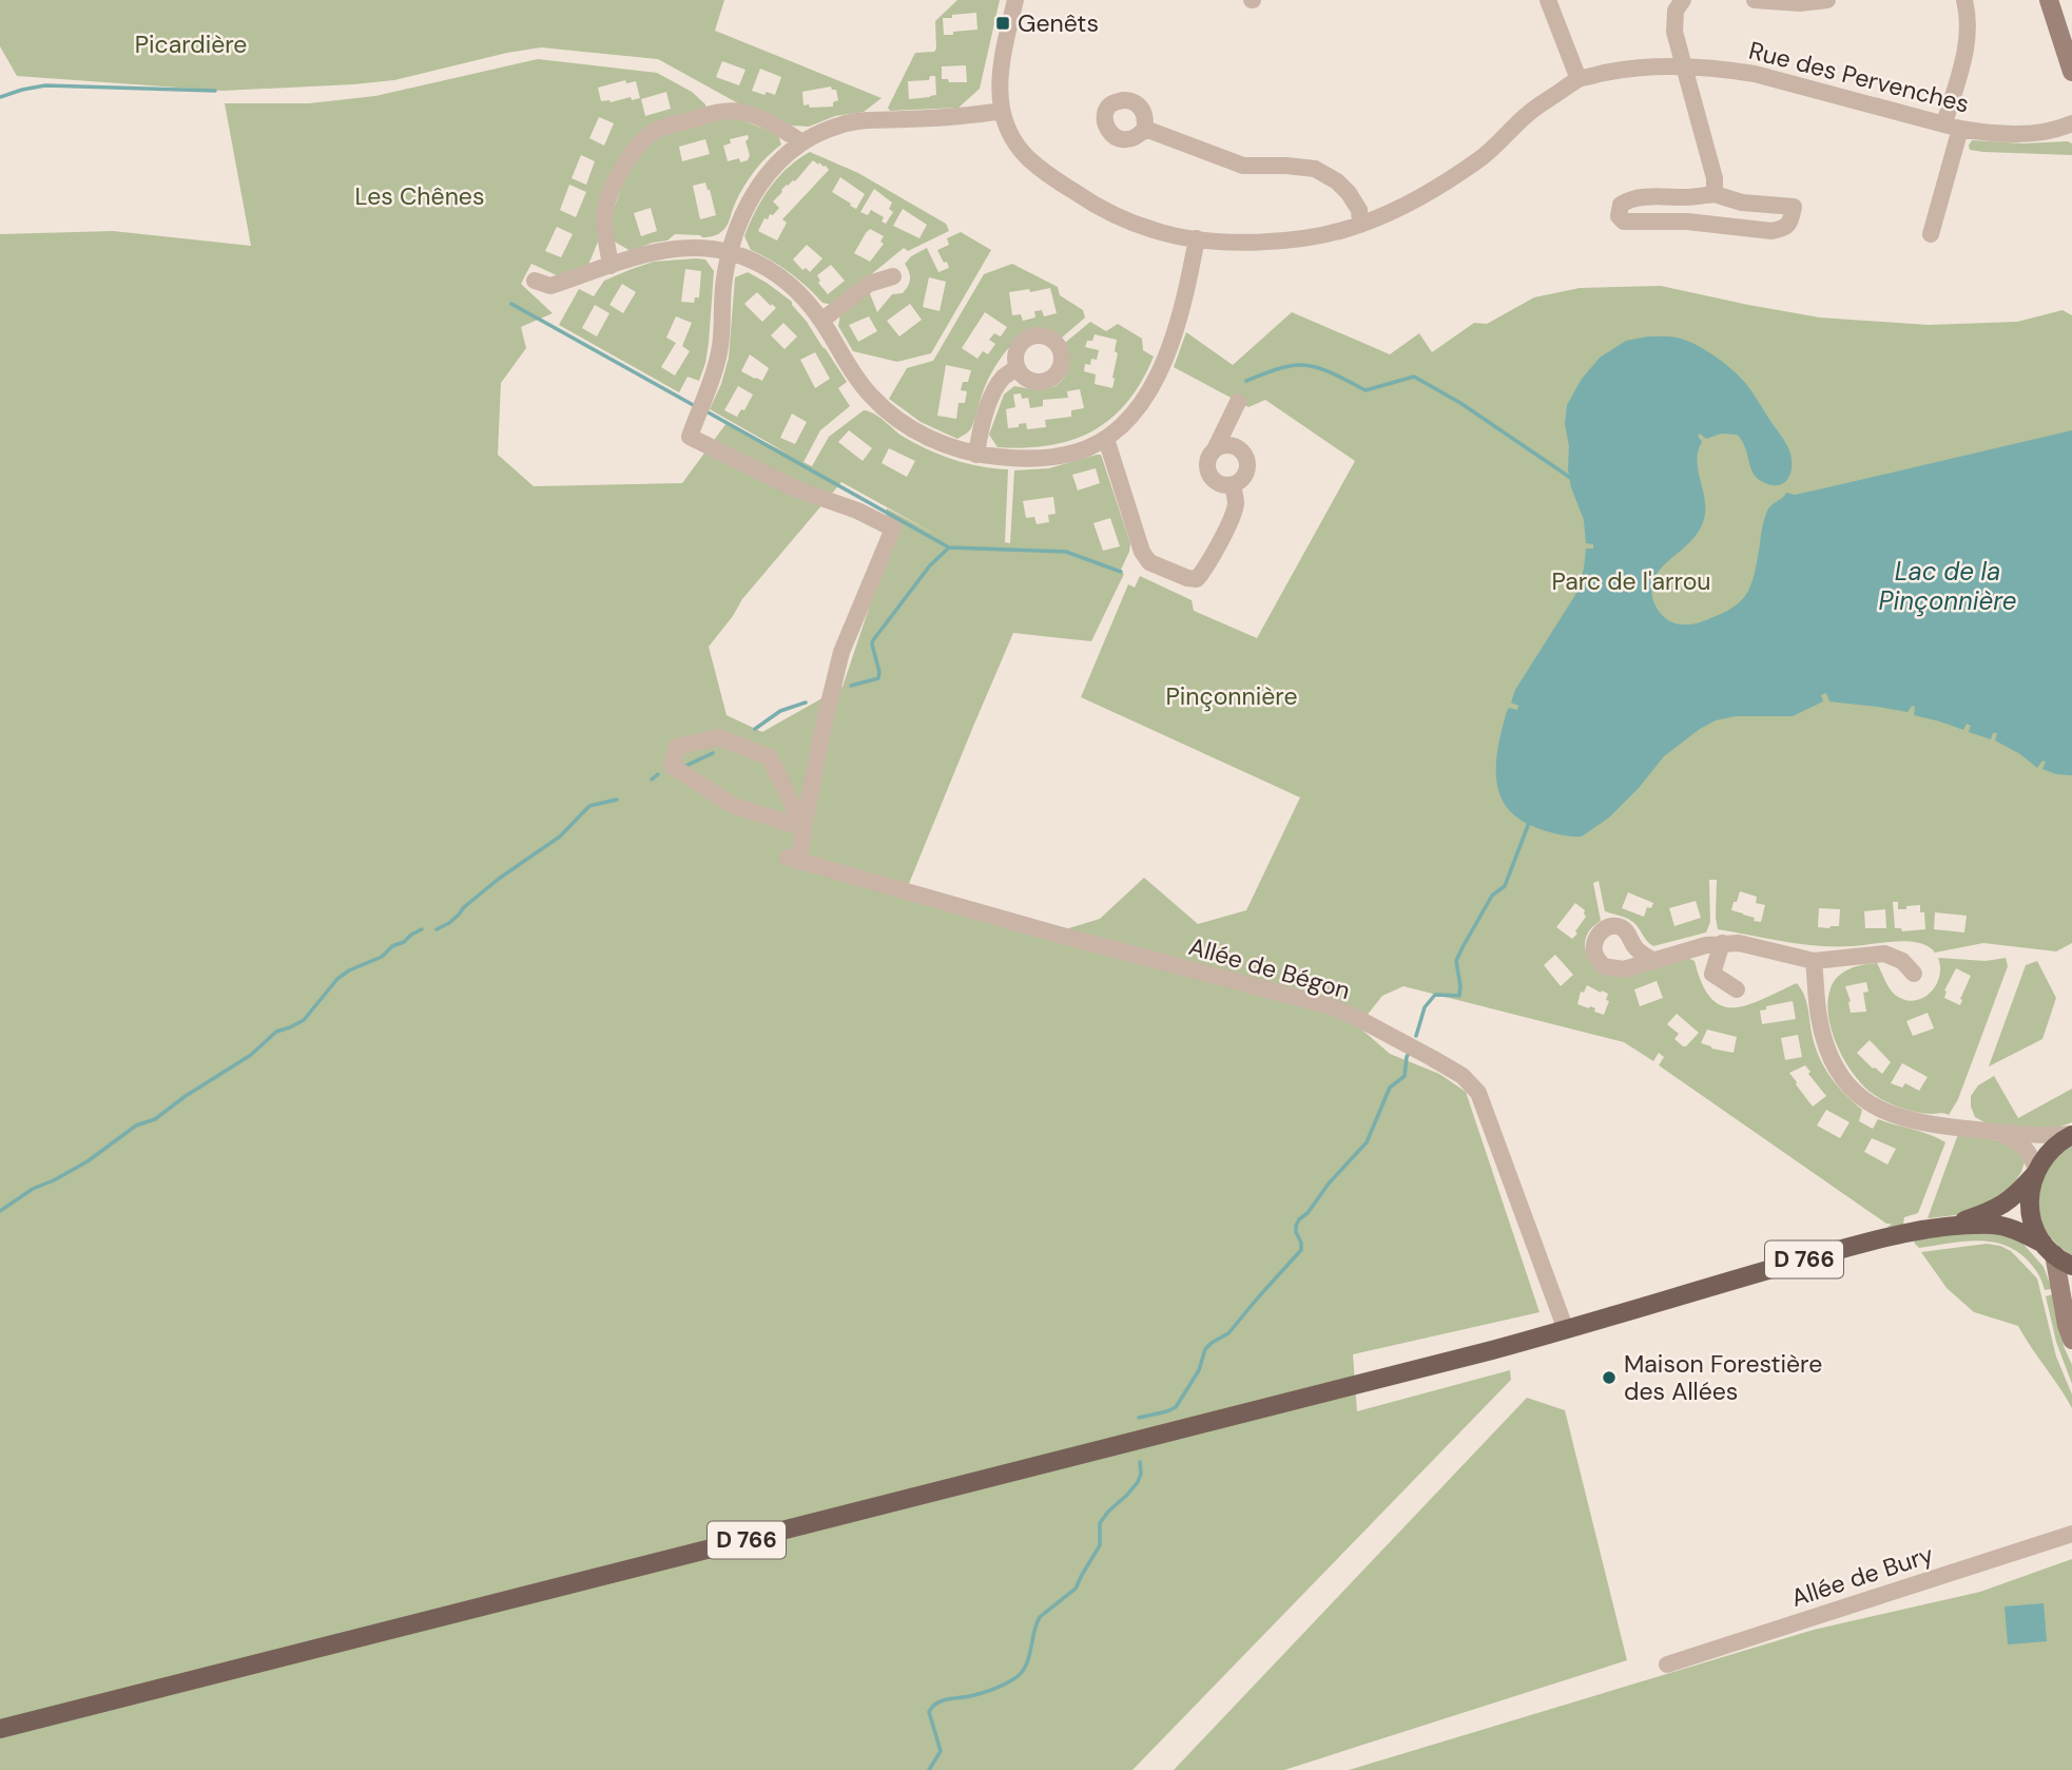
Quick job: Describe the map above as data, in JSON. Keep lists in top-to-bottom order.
{
  "streets": {
    "main road": ["D 766"],
    "street": ["Rue des Pervenches", "Allée de Bégon", "Allée de Bury"]
  },
  "crossings": [
    ["Allée de Bégon", "D 766"]
  ],
  "water": ["Lac de la Pinçonnière"],
  "parks": [
    "Picardière",
    "Les Chênes",
    "Parc de l'arrou",
    "Pinçonnière"
  ],
  "places": {
    "transit": ["Genêts"],
    "other": ["Maison Forestière des Allées"]
  }
}
